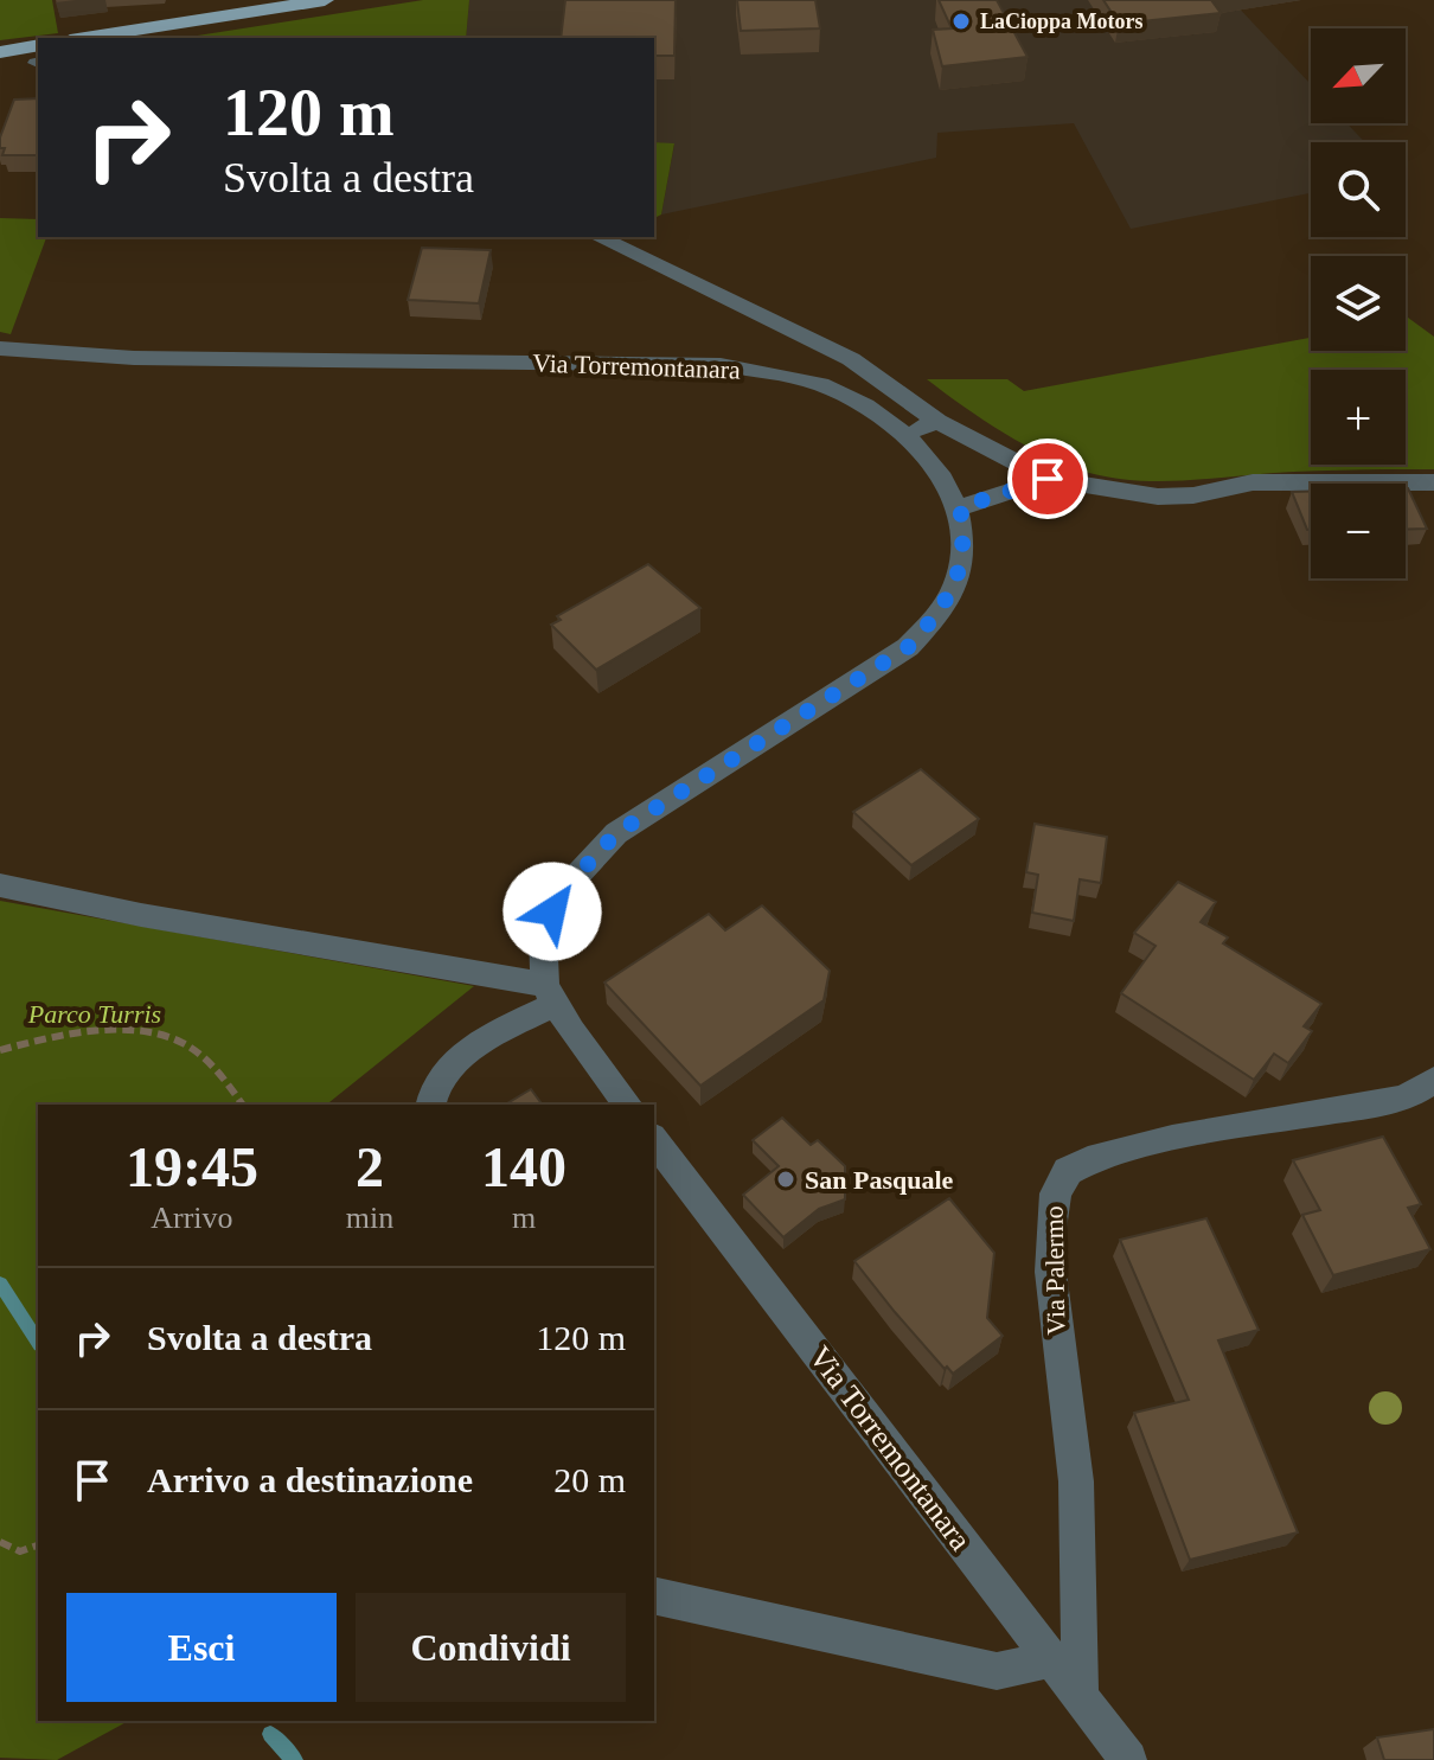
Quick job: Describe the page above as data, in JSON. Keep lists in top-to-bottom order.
{
  "streets": {
    "street": ["Via Torremontanara", "Via Palermo"]
  },
  "crossings": [
    ["Via Torremontanara", "Via Palermo"]
  ],
  "parks": ["Parco Turris"],
  "places": ["LaCioppa Motors", "San Pasquale"],
  "north": "bottom left",
  "page": {
    "map_buttons": ["+", "−"],
    "turn": ["120 m", "Svolta a destra"],
    "eta": [
      "19:45",
      "Arrivo",
      "2",
      "min",
      "140",
      "m"
    ],
    "list": [
      {
        "name": "Svolta a destra",
        "value": "120 m"
      },
      {
        "name": "Arrivo a destinazione",
        "value": "20 m"
      }
    ],
    "buttons": ["Esci", "Condividi"]
  }
}
